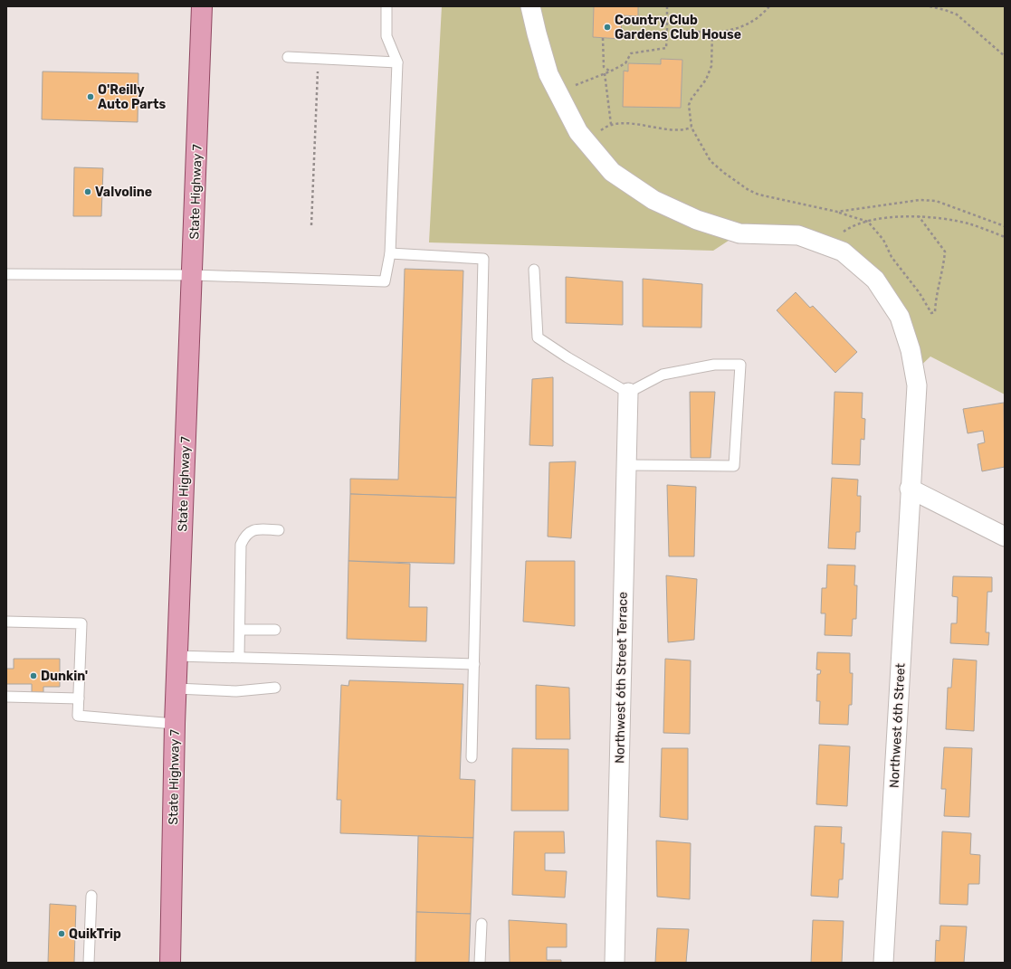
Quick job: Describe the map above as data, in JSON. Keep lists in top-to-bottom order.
{
  "streets": {
    "main road": ["State Highway 7"],
    "street": ["Northwest 6th Street Terrace", "Northwest 6th Street"]
  },
  "places": [
    "Country Club Gardens Club House",
    "O'Reilly Auto Parts",
    "Valvoline",
    "Dunkin'",
    "QuikTrip"
  ]
}
